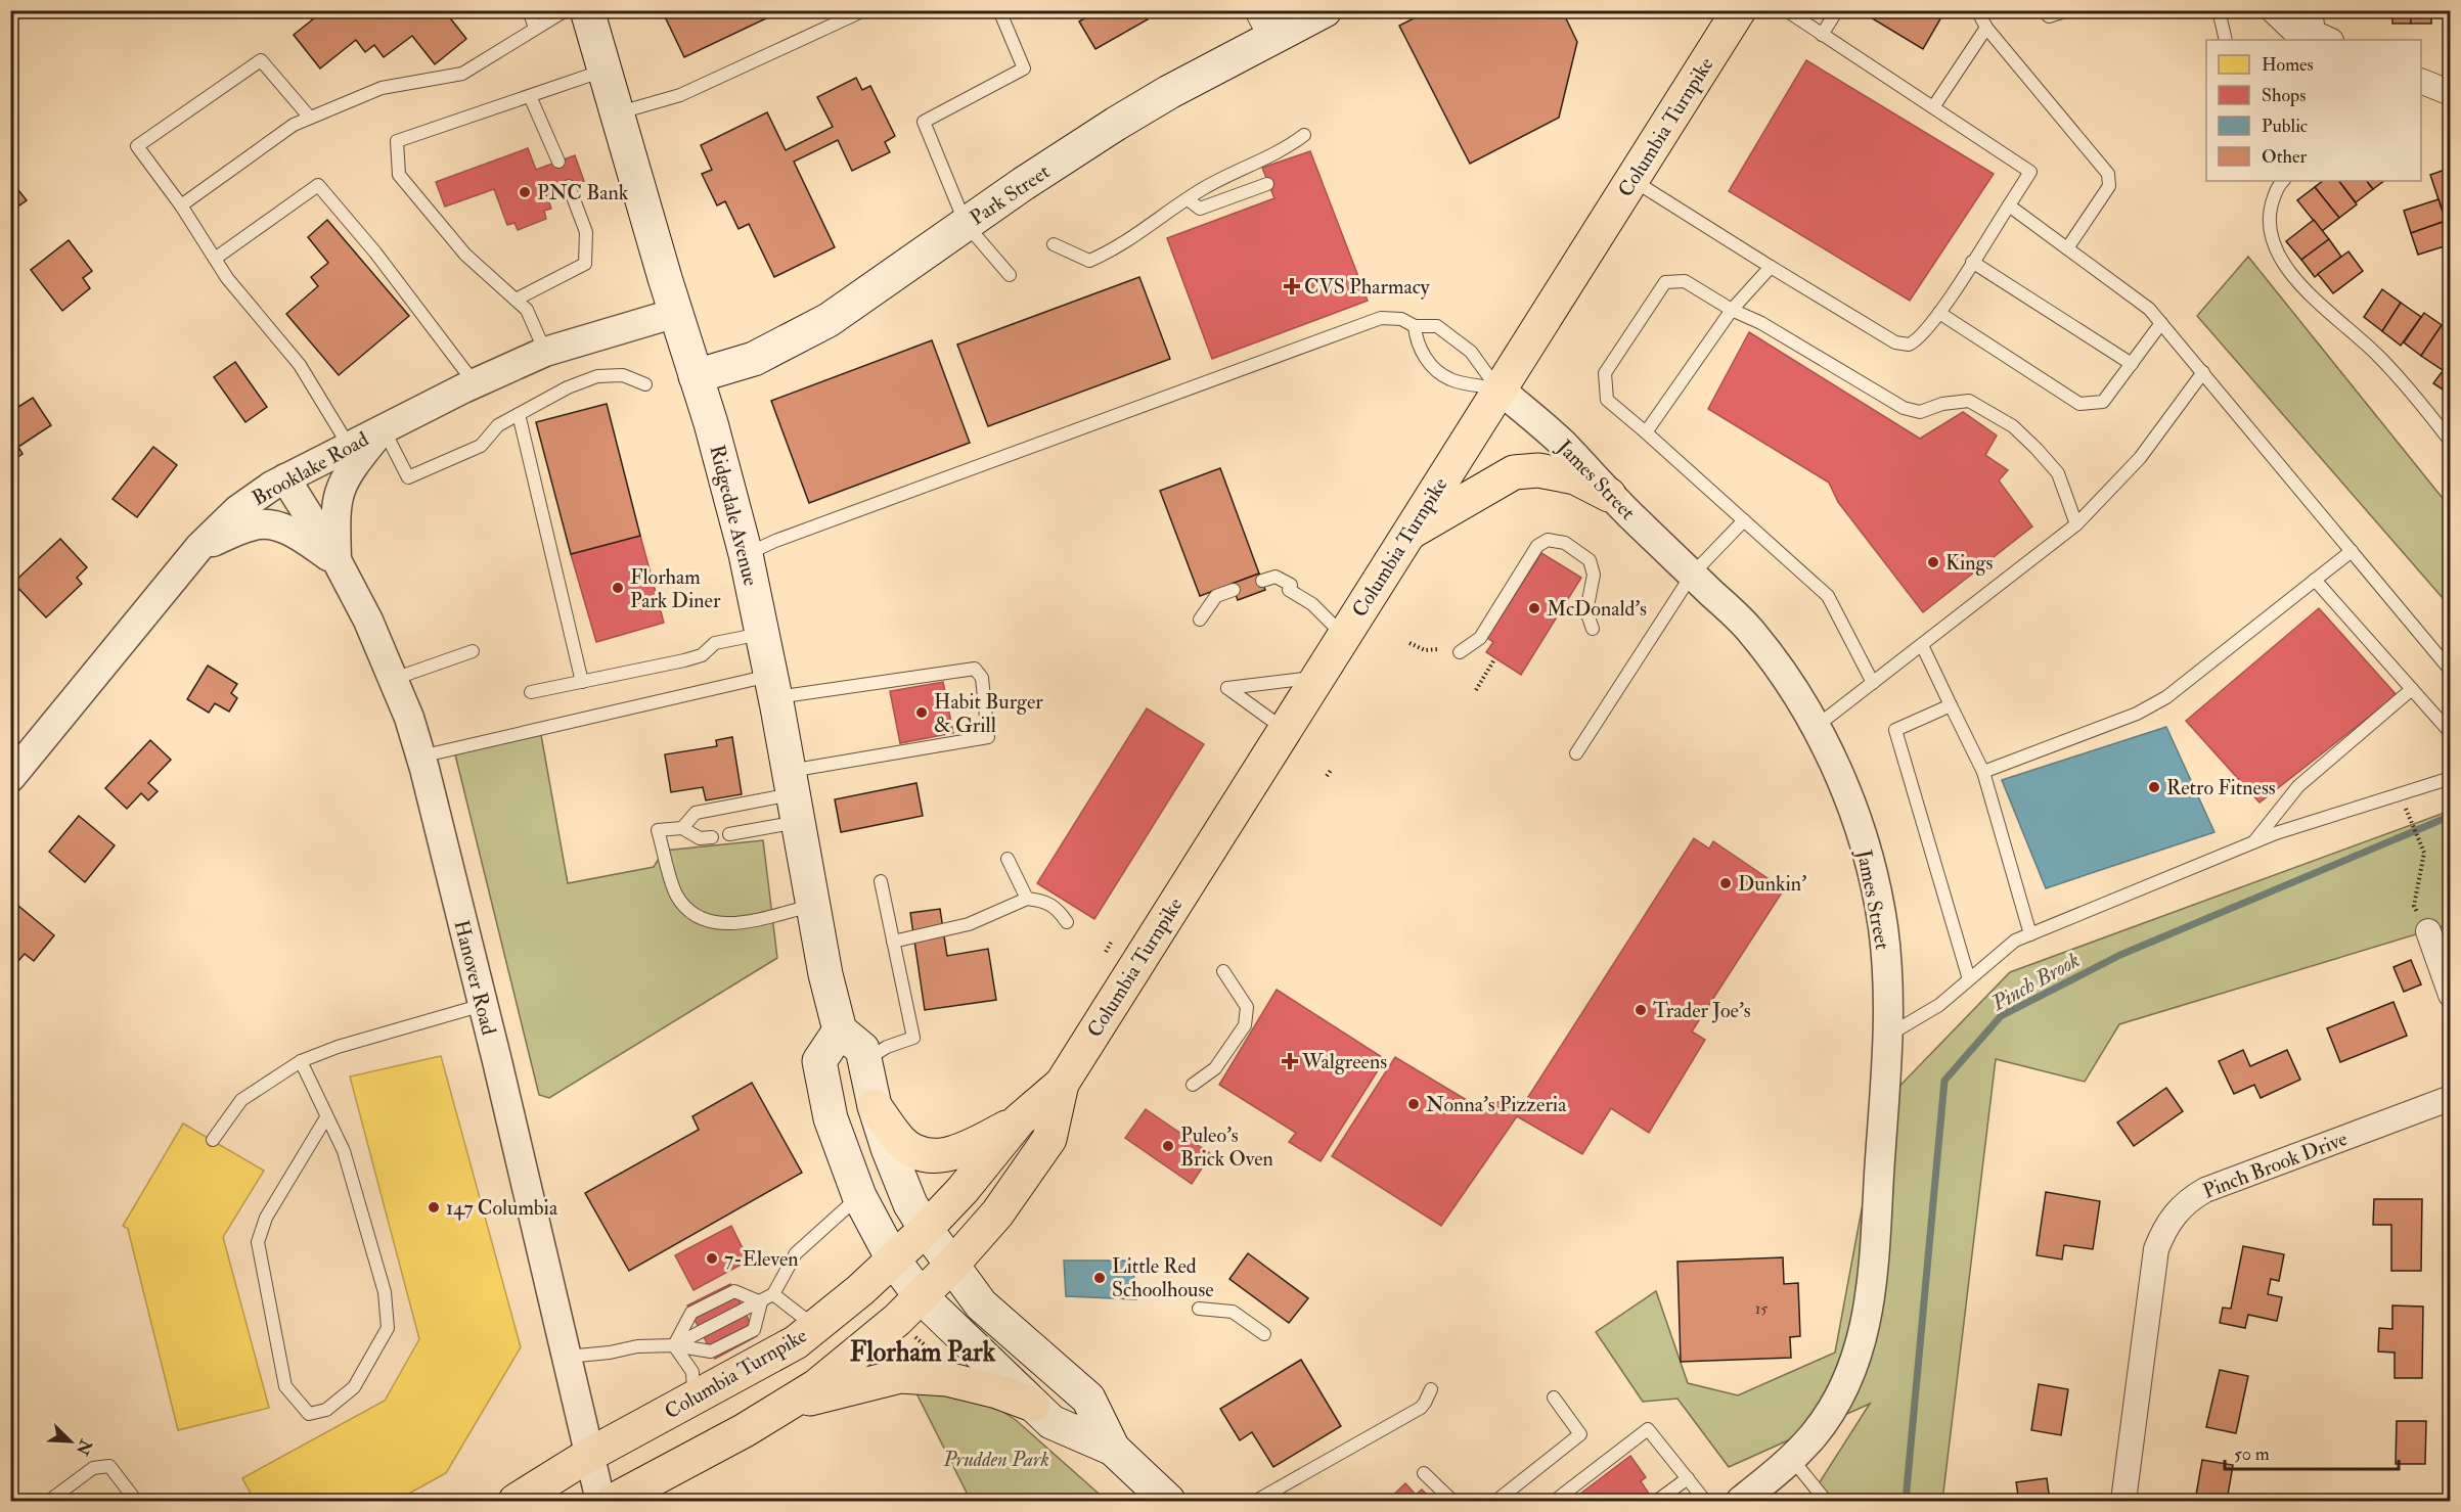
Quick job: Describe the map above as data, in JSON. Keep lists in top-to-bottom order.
{
  "streets": {
    "main road": ["Columbia Turnpike", "Park Street", "Ridgedale Avenue"],
    "street": [
      "Brooklake Road",
      "James Street",
      "Hanover Road",
      "Pinch Brook Drive"
    ]
  },
  "crossings": [
    ["Columbia Turnpike", "James Street"],
    ["Columbia Turnpike", "Hanover Road"],
    ["Park Street", "Ridgedale Avenue"],
    ["Brooklake Road", "Ridgedale Avenue"],
    ["Brooklake Road", "Hanover Road"]
  ],
  "districts": ["Florham Park"],
  "water": ["Pinch Brook"],
  "parks": ["Prudden Park"],
  "places": {
    "other": [
      "PNC Bank",
      "Kings",
      "Florham Park Diner",
      "McDonald's",
      "Habit Burger & Grill",
      "Retro Fitness",
      "Dunkin'",
      "Trader Joe's",
      "Nonna's Pizzeria",
      "Puleo's Brick Oven",
      "147 Columbia",
      "7-Eleven",
      "Little Red Schoolhouse"
    ],
    "health": ["CVS Pharmacy", "Walgreens"]
  },
  "house_numbers": ["15"],
  "legend": [
    "Homes",
    "Shops",
    "Public",
    "Other"
  ],
  "scale_bar": "50 m",
  "north": "bottom right"
}
